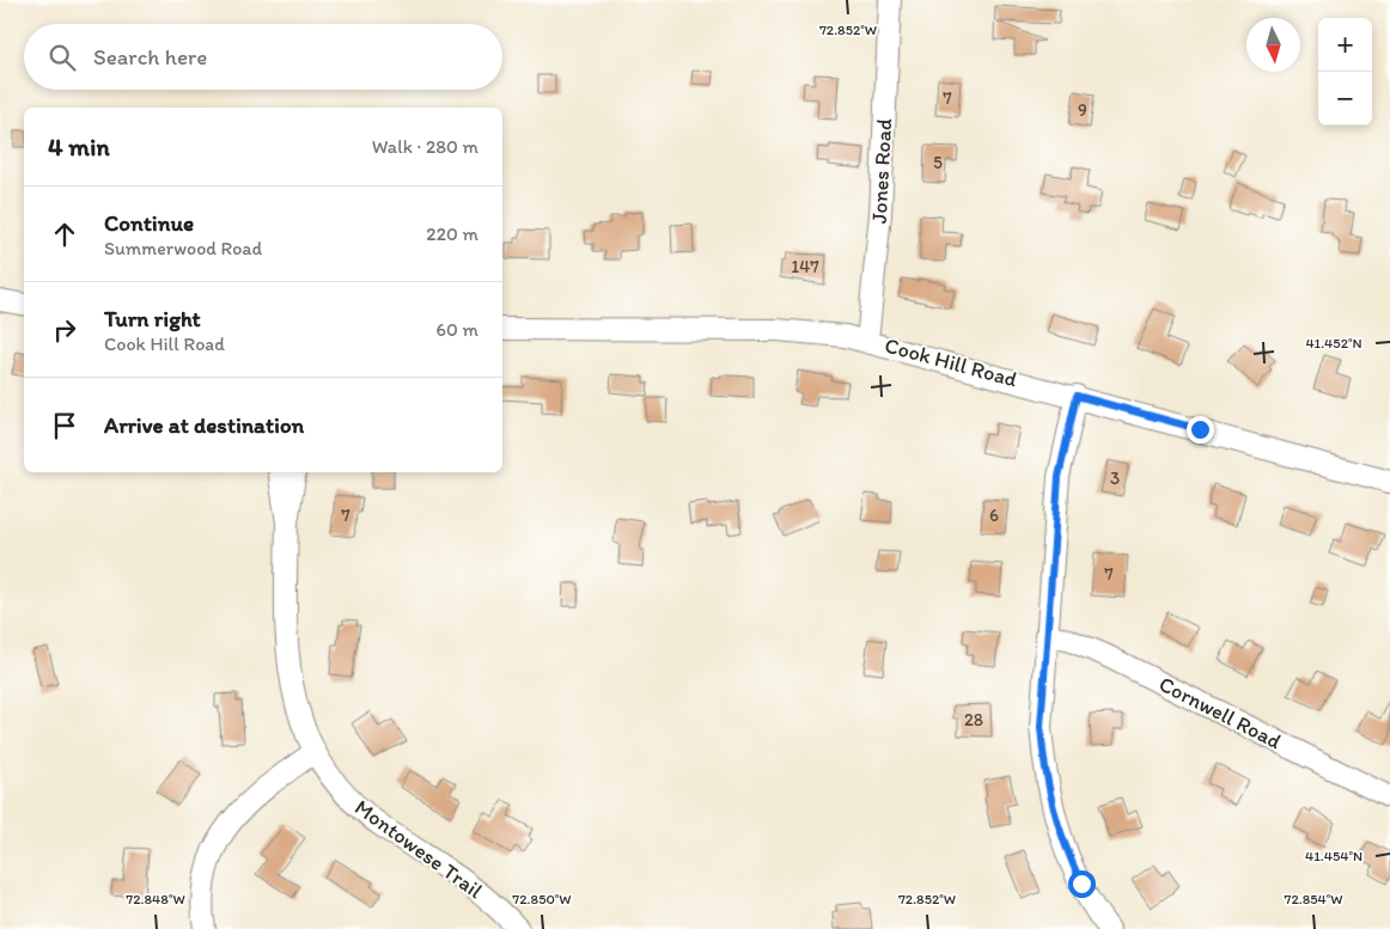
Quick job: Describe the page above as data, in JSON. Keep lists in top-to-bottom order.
{
  "streets": {
    "street": [
      "Jones Road",
      "Cook Hill Road",
      "Cornwell Road",
      "Montowese Trail"
    ]
  },
  "crossings": [
    ["Jones Road", "Cook Hill Road"]
  ],
  "house_numbers": [
    "7",
    "9",
    "5",
    "147",
    "3",
    "7",
    "6",
    "7",
    "28"
  ],
  "north": "bottom",
  "page": {
    "map_buttons": ["+", "−"],
    "search": "Search here",
    "heading": ["4 min", "Walk · 280 m"],
    "list": [
      ["Continue", "Summerwood Road", "220 m"],
      ["Turn right", "Cook Hill Road", "60 m"],
      "Arrive at destination"
    ]
  },
  "coordinates": [
    "72.852°W",
    "41.452°N",
    "41.454°N",
    "72.848°W",
    "72.850°W",
    "72.854°W"
  ]
}
